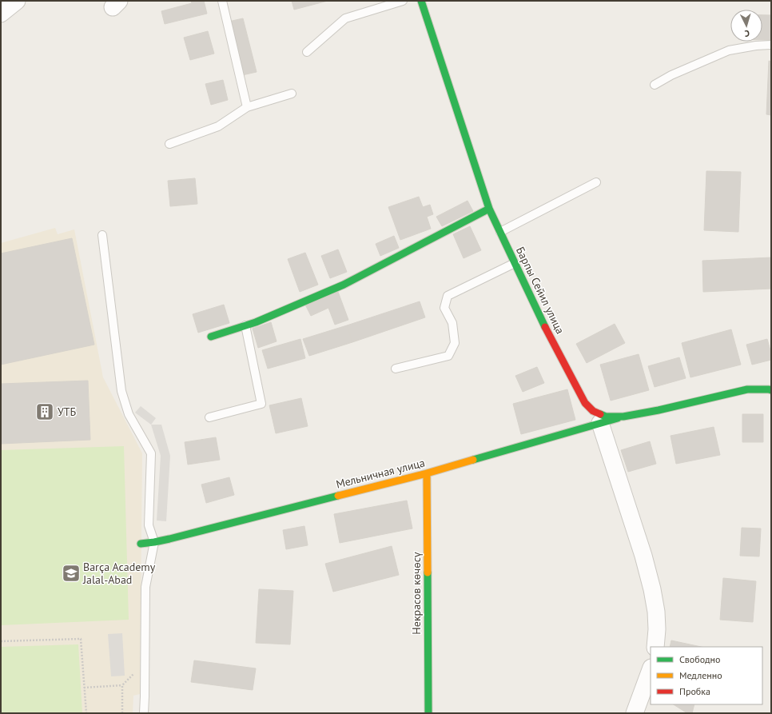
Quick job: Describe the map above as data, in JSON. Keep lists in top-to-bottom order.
{
  "streets": {
    "street": ["Барпы Сейил улица", "Мельничная улица", "Некрасов көчөсү"]
  },
  "crossings": [
    ["Барпы Сейил улица", "Мельничная улица"],
    ["Мельничная улица", "Некрасов көчөсү"]
  ],
  "places": {
    "building": ["УТБ"],
    "school or university": ["Barça Academy Jalal-Abad"]
  },
  "legend": ["Свободно", "Медленно", "Пробка"],
  "north": "bottom"
}
